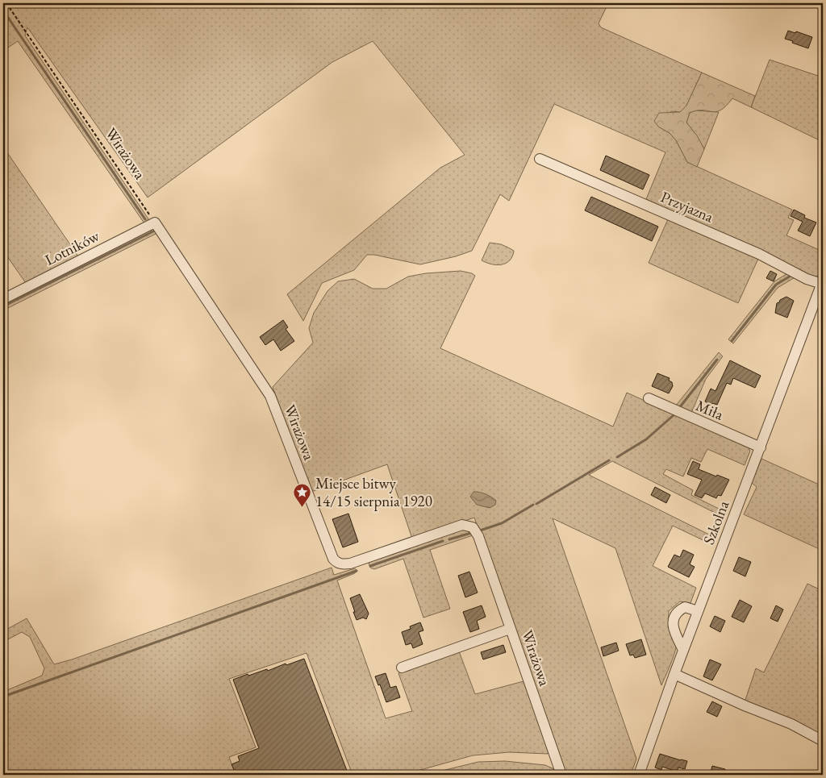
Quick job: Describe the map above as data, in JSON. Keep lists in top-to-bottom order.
{
  "streets": {
    "street": [
      "Wirażowa",
      "Przyjazna",
      "Lotników",
      "Miła",
      "Szkolna"
    ]
  },
  "crossings": [
    ["Wirażowa", "Lotników"],
    ["Przyjazna", "Szkolna"],
    ["Miła", "Szkolna"]
  ],
  "places": {
    "place": ["Miejsce bitwy 14/15 sierpnia 1920"]
  }
}
